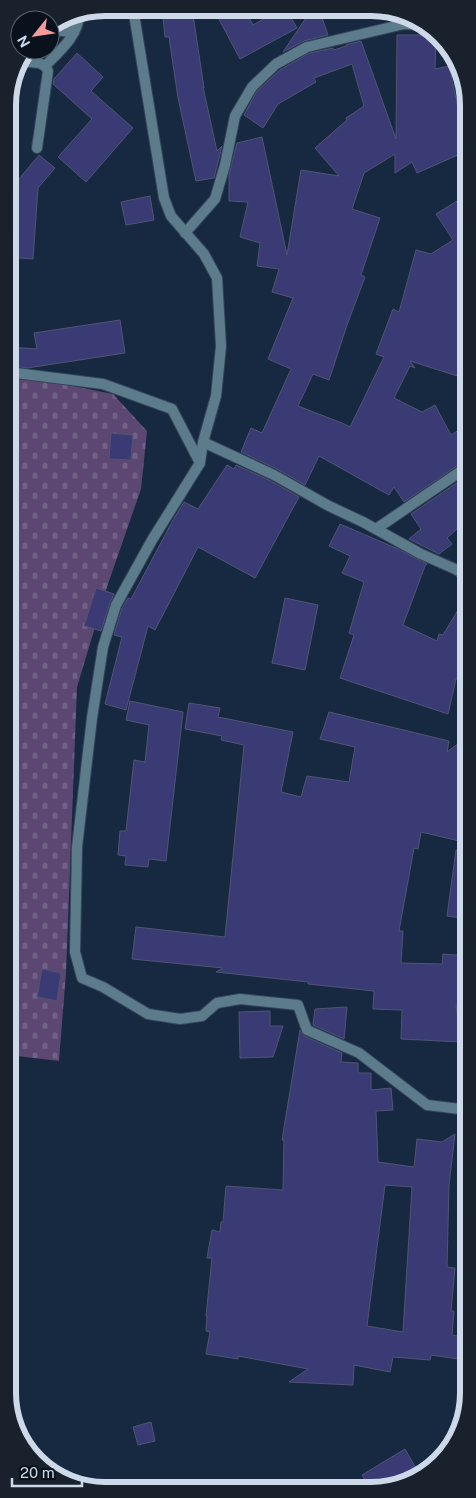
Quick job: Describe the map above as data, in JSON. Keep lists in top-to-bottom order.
{
  "scale_bar": "20 m",
  "north": "bottom left"
}
